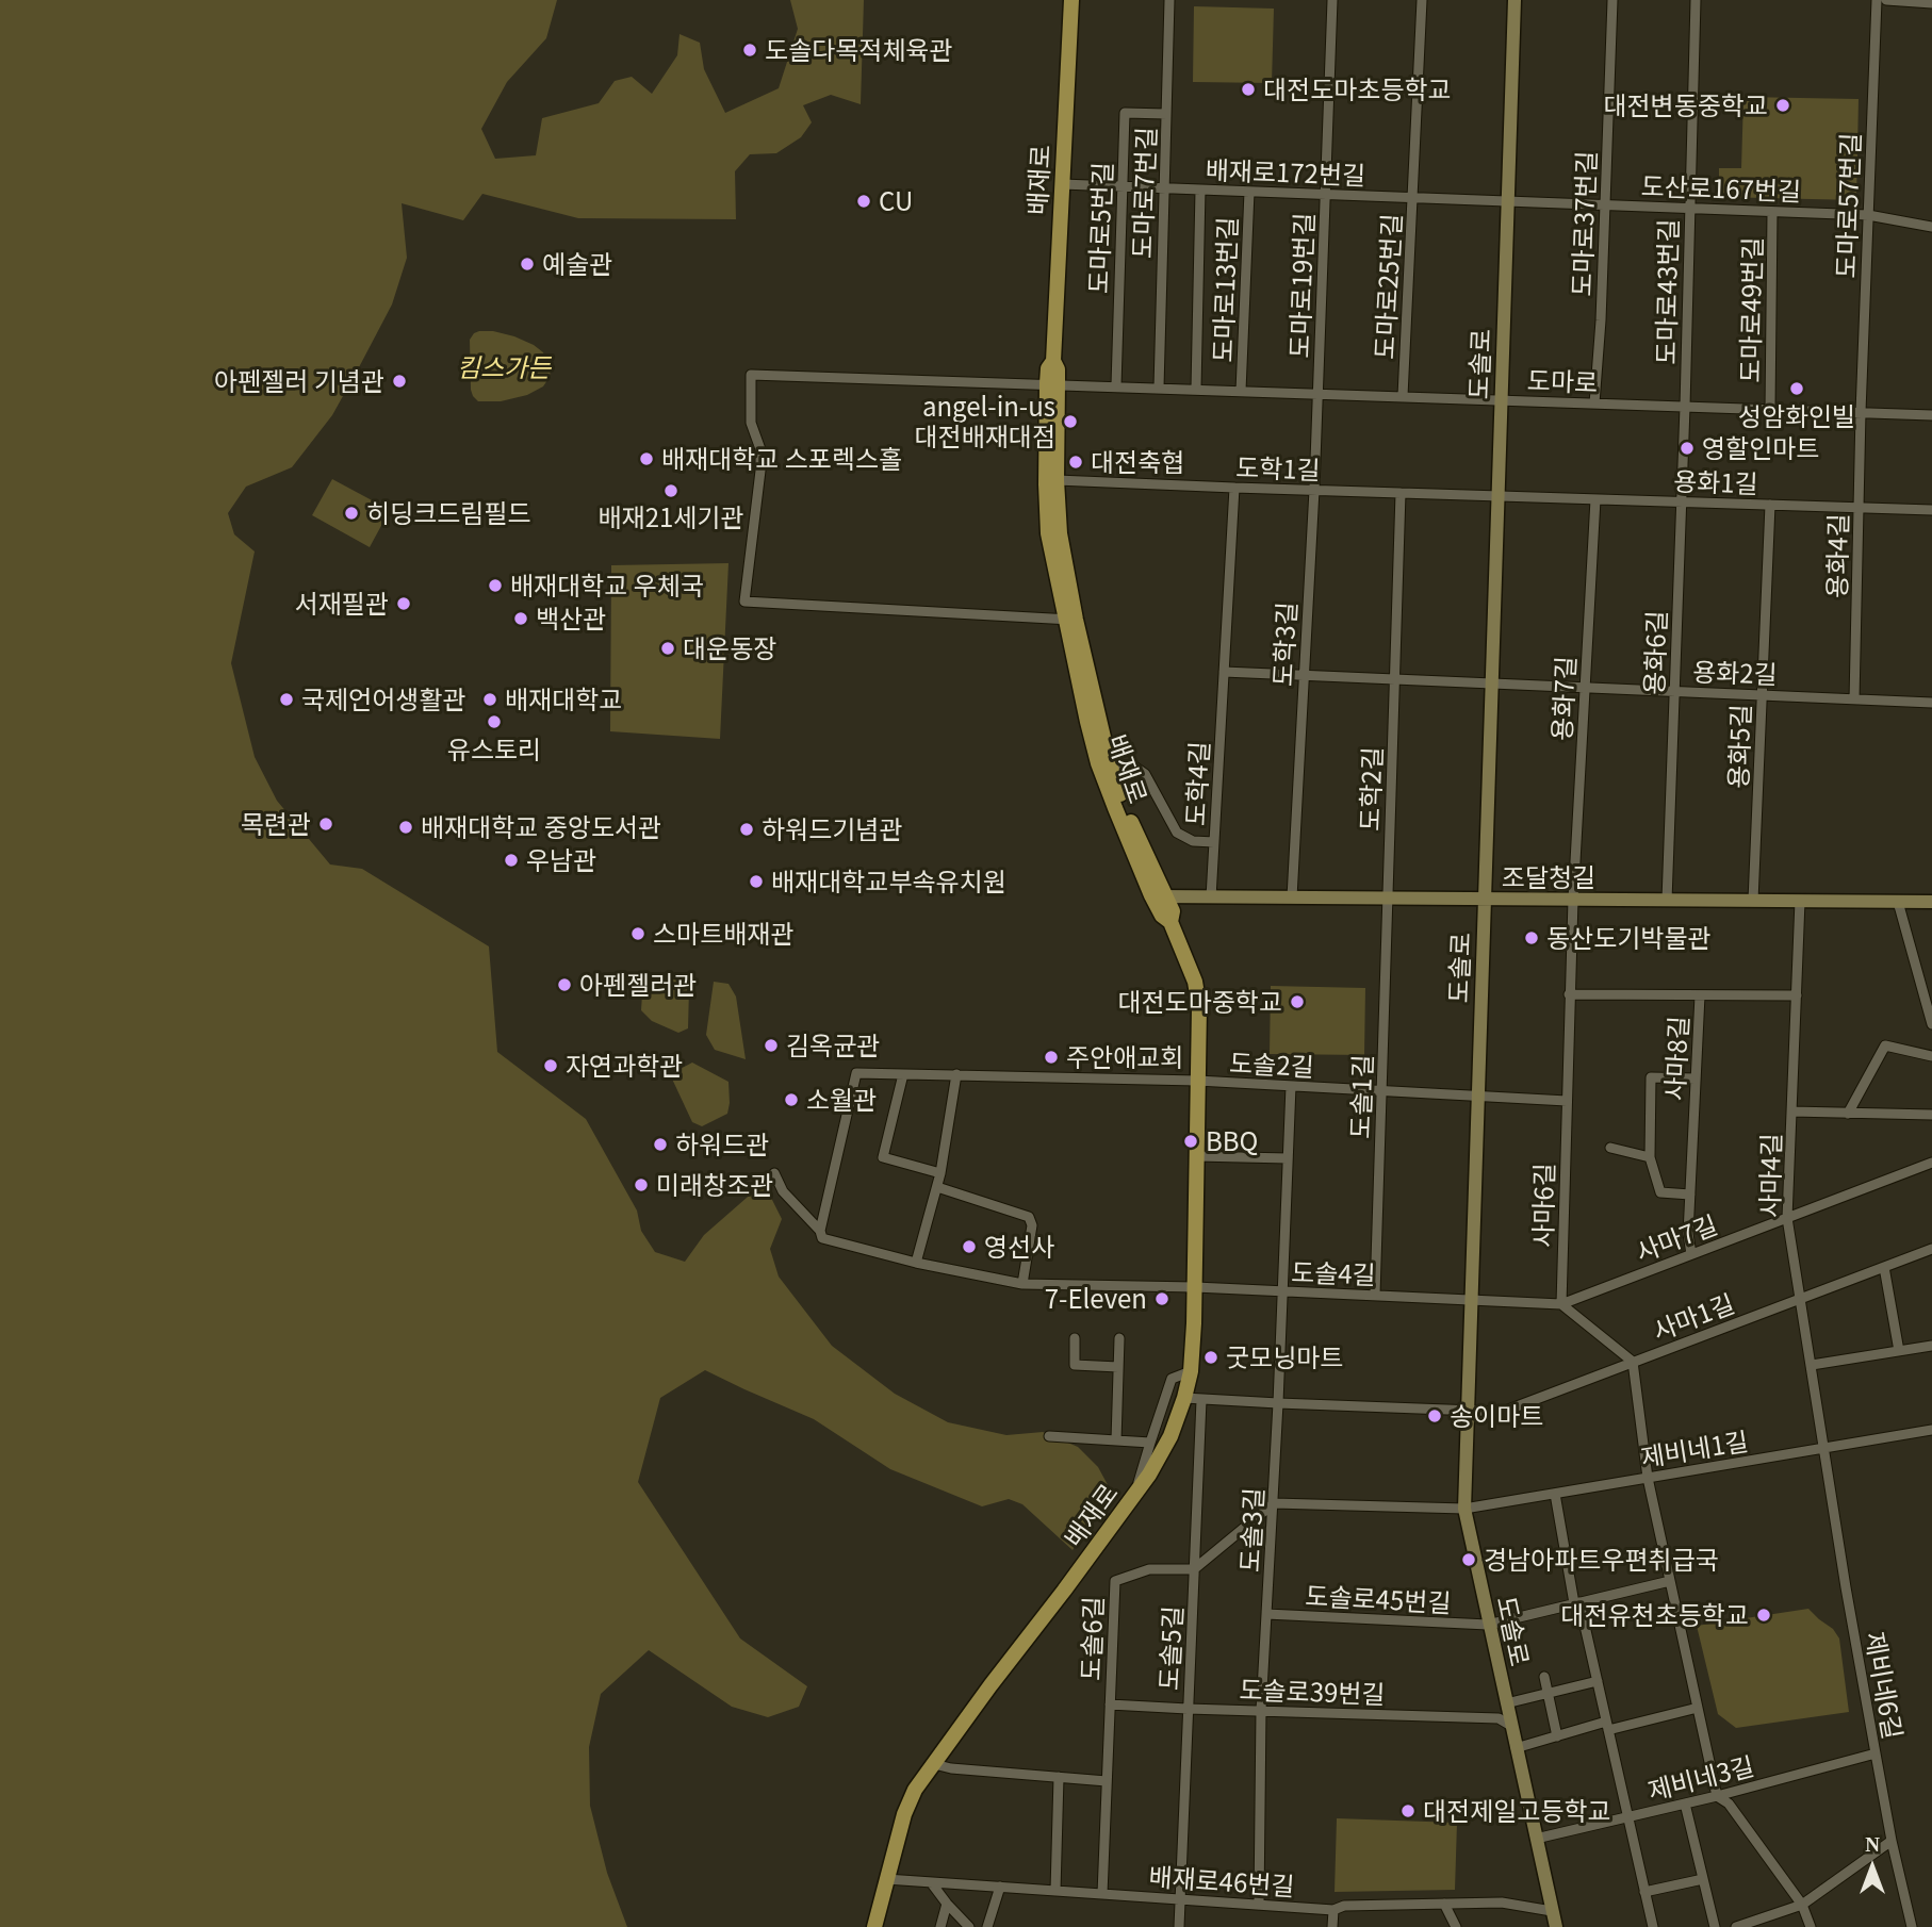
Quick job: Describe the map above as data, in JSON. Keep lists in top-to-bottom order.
{
  "streets": {
    "main road": ["배재로"],
    "street": [
      "배재로172번길",
      "도산로167번길",
      "도마로7번길",
      "도마로57번길",
      "도마로37번길",
      "도마로5번길",
      "도마로19번길",
      "도마로25번길",
      "도마로13번길",
      "도마로43번길",
      "도마로49번길",
      "도솔로",
      "도마로",
      "도학1길",
      "용화1길",
      "용화4길",
      "도학3길",
      "용화6길",
      "용화2길",
      "용화7길",
      "용화5길",
      "도학4길",
      "도학2길",
      "조달청길",
      "사마8길",
      "도솔2길",
      "도솔1길",
      "사마4길",
      "사마6길",
      "사마7길",
      "도솔4길",
      "사마1길",
      "제비네1길",
      "도솔3길",
      "도솔로45번길",
      "도솔6길",
      "도솔5길",
      "제비네6길",
      "도솔로39번길",
      "제비네3길",
      "배재로46번길"
    ]
  },
  "crossings": [
    ["배재로172번길", "배재로"],
    ["배재로172번길", "도산로167번길"],
    ["배재로172번길", "도마로7번길"],
    ["배재로172번길", "도마로5번길"],
    ["배재로172번길", "도마로19번길"],
    ["배재로172번길", "도마로25번길"],
    ["배재로172번길", "도마로13번길"],
    ["배재로172번길", "도솔로"],
    ["배재로", "도마로"],
    ["배재로", "도학1길"],
    ["배재로", "조달청길"],
    ["배재로", "도솔2길"],
    ["배재로", "도솔4길"],
    ["배재로", "배재로46번길"],
    ["도산로167번길", "도마로57번길"],
    ["도산로167번길", "도마로37번길"],
    ["도산로167번길", "도마로43번길"],
    ["도산로167번길", "도마로49번길"],
    ["도산로167번길", "도솔로"],
    ["도마로7번길", "도마로5번길"],
    ["도마로7번길", "도마로"],
    ["도마로57번길", "도마로"],
    ["도마로57번길", "용화4길"],
    ["도마로37번길", "도마로"],
    ["도마로5번길", "도마로"],
    ["도마로19번길", "도마로"],
    ["도마로19번길", "도학3길"],
    ["도마로25번길", "도마로"],
    ["도마로13번길", "도마로"],
    ["도마로43번길", "도마로"],
    ["도마로43번길", "용화6길"],
    ["도마로49번길", "도마로"],
    ["도솔로", "도마로"],
    ["도솔로", "도학1길"],
    ["도솔로", "용화1길"],
    ["도솔로", "용화2길"],
    ["도솔로", "조달청길"],
    ["도솔로", "도솔2길"],
    ["도솔로", "사마7길"],
    ["도솔로", "도솔4길"],
    ["도솔로", "사마1길"],
    ["도솔로", "제비네1길"],
    ["도솔로", "도솔로45번길"],
    ["도솔로", "도솔로39번길"],
    ["도솔로", "제비네3길"],
    ["도솔로", "배재로46번길"],
    ["도마로", "용화4길"],
    ["도마로", "도학3길"],
    ["도마로", "용화6길"],
    ["도학1길", "용화1길"],
    ["도학1길", "도학3길"],
    ["도학1길", "도학4길"],
    ["도학1길", "도학2길"],
    ["용화1길", "용화4길"],
    ["용화1길", "용화6길"],
    ["용화1길", "용화7길"],
    ["용화1길", "용화5길"],
    ["용화4길", "용화2길"],
    ["도학3길", "조달청길"],
    ["용화6길", "용화2길"],
    ["용화6길", "조달청길"],
    ["용화2길", "용화7길"],
    ["용화2길", "용화5길"],
    ["용화7길", "조달청길"],
    ["용화7길", "사마6길"],
    ["용화5길", "조달청길"],
    ["도학4길", "조달청길"],
    ["도학2길", "조달청길"],
    ["도학2길", "도솔1길"],
    ["조달청길", "도솔1길"],
    ["조달청길", "사마4길"],
    ["조달청길", "사마6길"],
    ["사마8길", "사마6길"],
    ["사마8길", "사마7길"],
    ["도솔2길", "도솔1길"],
    ["도솔2길", "사마6길"],
    ["도솔2길", "도솔3길"],
    ["도솔1길", "도솔4길"],
    ["사마4길", "사마7길"],
    ["사마4길", "사마1길"],
    ["사마4길", "제비네1길"],
    ["사마4길", "제비네6길"],
    ["사마6길", "사마7길"],
    ["사마7길", "도솔4길"],
    ["도솔4길", "도솔3길"],
    ["제비네1길", "제비네6길"],
    ["도솔3길", "도솔로45번길"],
    ["도솔3길", "도솔로39번길"],
    ["도솔3길", "배재로46번길"],
    ["도솔6길", "도솔5길"],
    ["도솔6길", "도솔로39번길"],
    ["도솔6길", "배재로46번길"],
    ["도솔5길", "도솔로39번길"],
    ["도솔5길", "배재로46번길"],
    ["제비네6길", "제비네3길"]
  ],
  "parks": ["킴스가든"],
  "places": [
    "도솔다목적체육관",
    "대전도마초등학교",
    "대전변동중학교",
    "CU",
    "예술관",
    "아펜젤러 기념관",
    "성암화인빌",
    "angel-in-us 대전배재대점",
    "영할인마트",
    "배재대학교 스포렉스홀",
    "대전축협",
    "배재21세기관",
    "히딩크드림필드",
    "배재대학교 우체국",
    "서재필관",
    "백산관",
    "대운동장",
    "국제언어생활관",
    "배재대학교",
    "유스토리",
    "목련관",
    "배재대학교 중앙도서관",
    "하워드기념관",
    "우남관",
    "배재대학교부속유치원",
    "스마트배재관",
    "동산도기박물관",
    "아펜젤러관",
    "대전도마중학교",
    "김옥균관",
    "주안애교회",
    "자연과학관",
    "소월관",
    "BBQ",
    "하워드관",
    "미래창조관",
    "영선사",
    "7-Eleven",
    "굿모닝마트",
    "송이마트",
    "경남아파트우편취급국",
    "대전유천초등학교",
    "대전제일고등학교"
  ],
  "north": "top"
}
